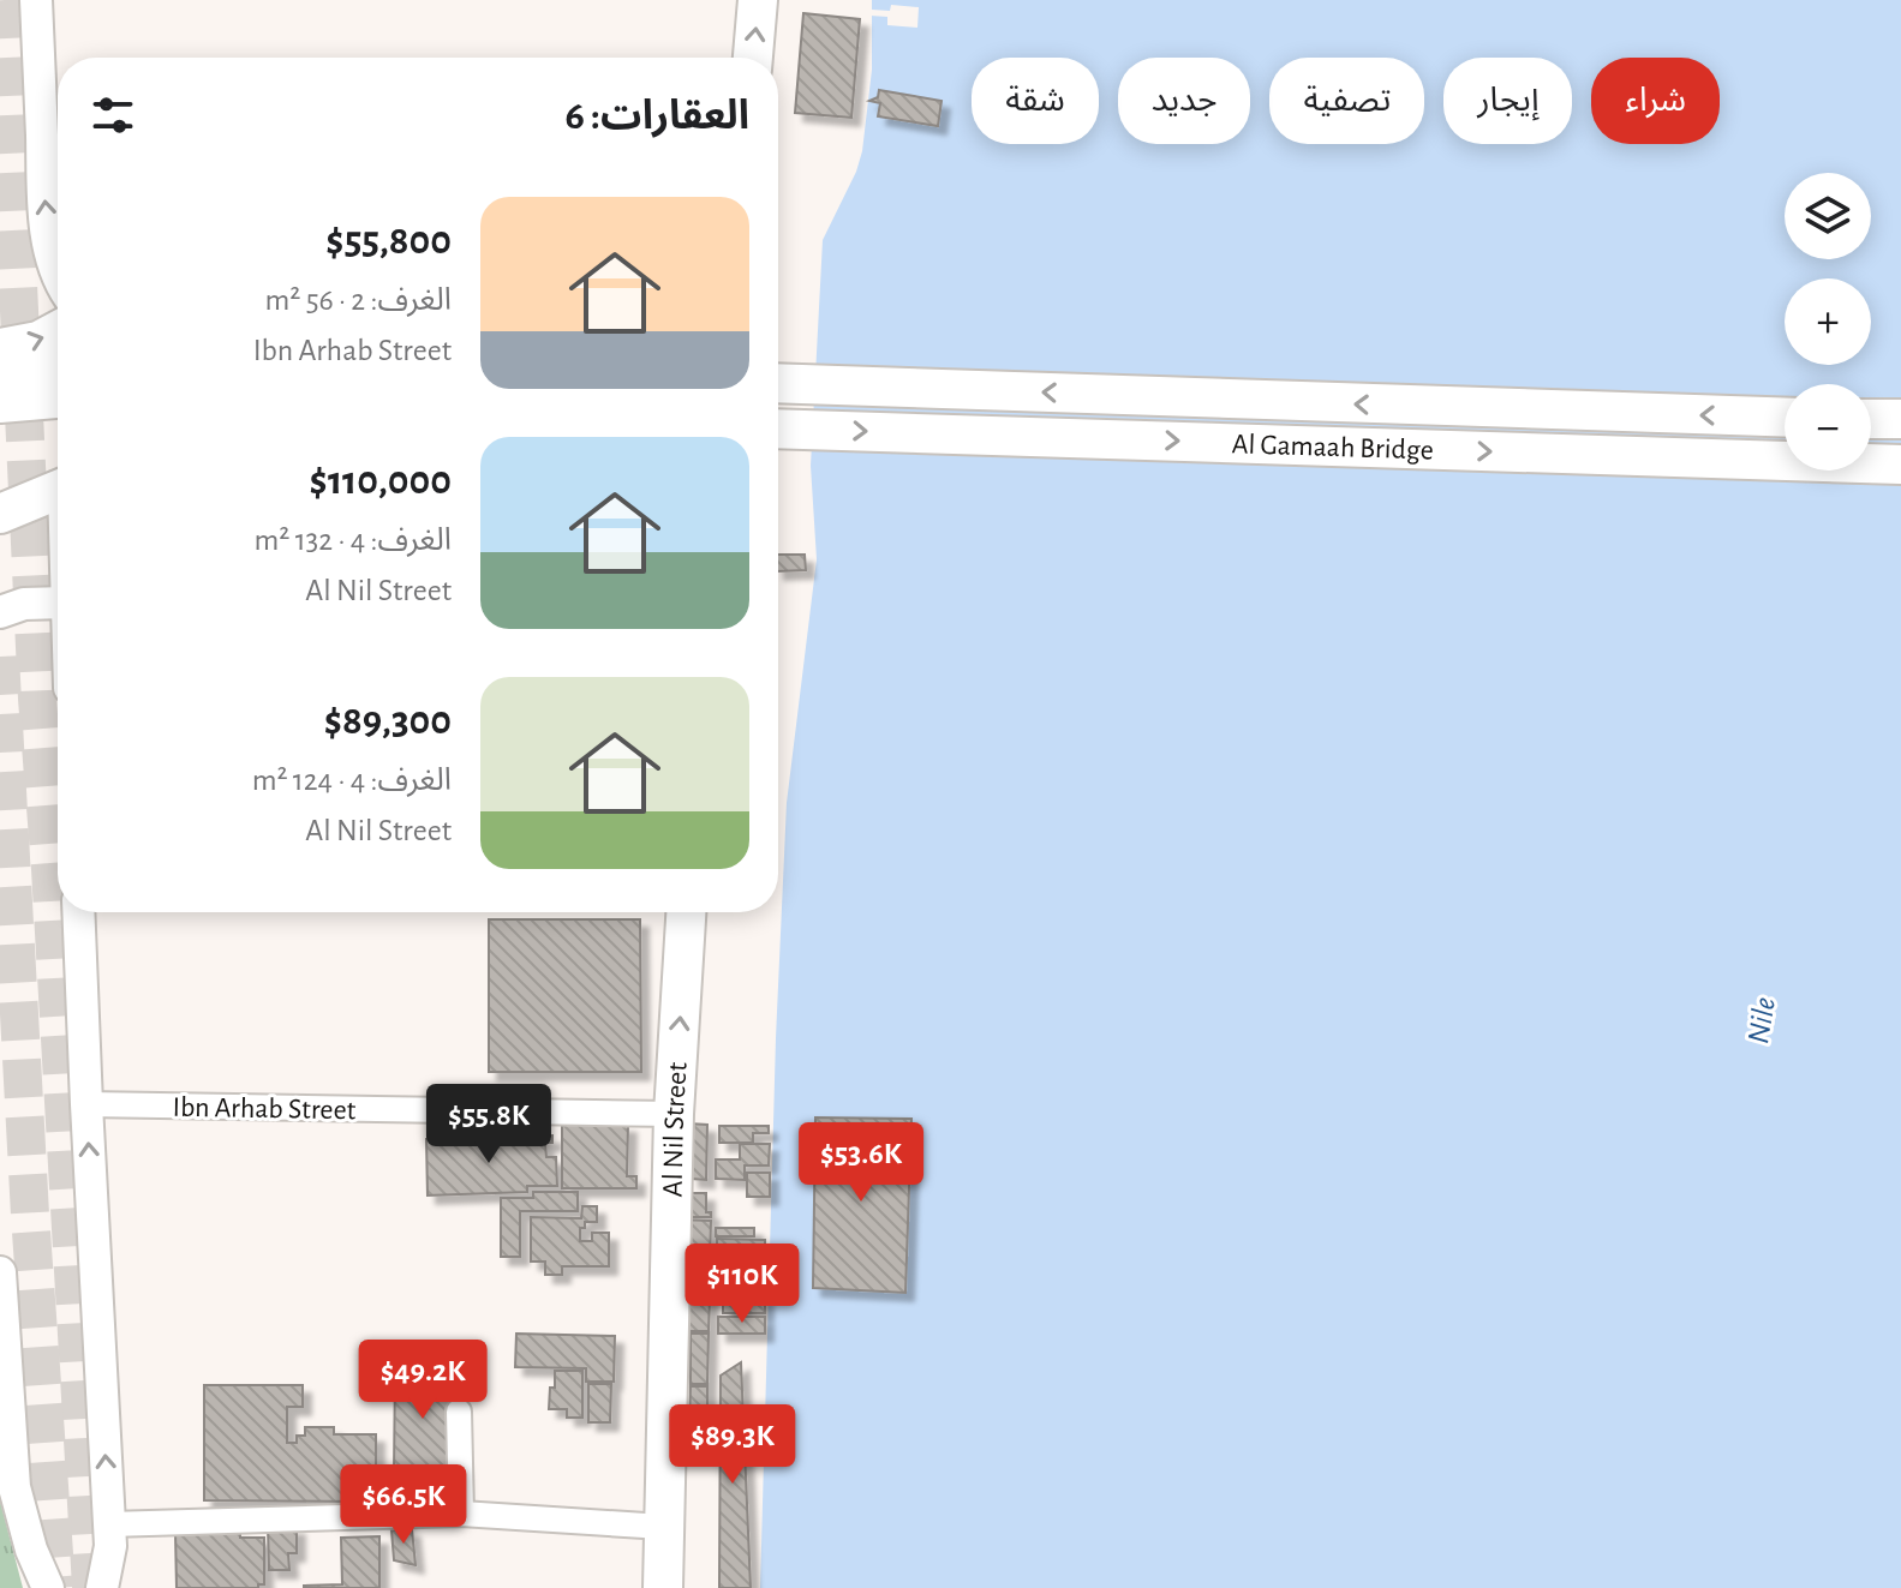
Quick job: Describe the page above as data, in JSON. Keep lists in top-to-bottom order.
{
  "streets": {
    "main road": ["Al Gamaah Bridge", "Al Nil Street"],
    "street": ["Ibn Arhab Street"]
  },
  "crossings": [
    ["Ibn Arhab Street", "Al Nil Street"]
  ],
  "water": ["Nile"],
  "page": {
    "chip": [
      "شراء",
      "إيجار",
      "تصفية",
      "جديد",
      "شقة"
    ],
    "heading": "العقارات: 6",
    "map_buttons": ["+", "−"],
    "list": [
      {
        "name": "$55,800",
        "note": "الغرف: 2 · 56 m² · Ibn Arhab Street"
      },
      {
        "name": "$110,000",
        "note": "الغرف: 4 · 132 m² · Al Nil Street"
      },
      {
        "name": "$89,300",
        "note": "الغرف: 4 · 124 m² · Al Nil Street"
      }
    ],
    "price": [
      "$55.8K",
      "$53.6K",
      "$110K",
      "$49.2K",
      "$89.3K",
      "$66.5K"
    ]
  }
}
